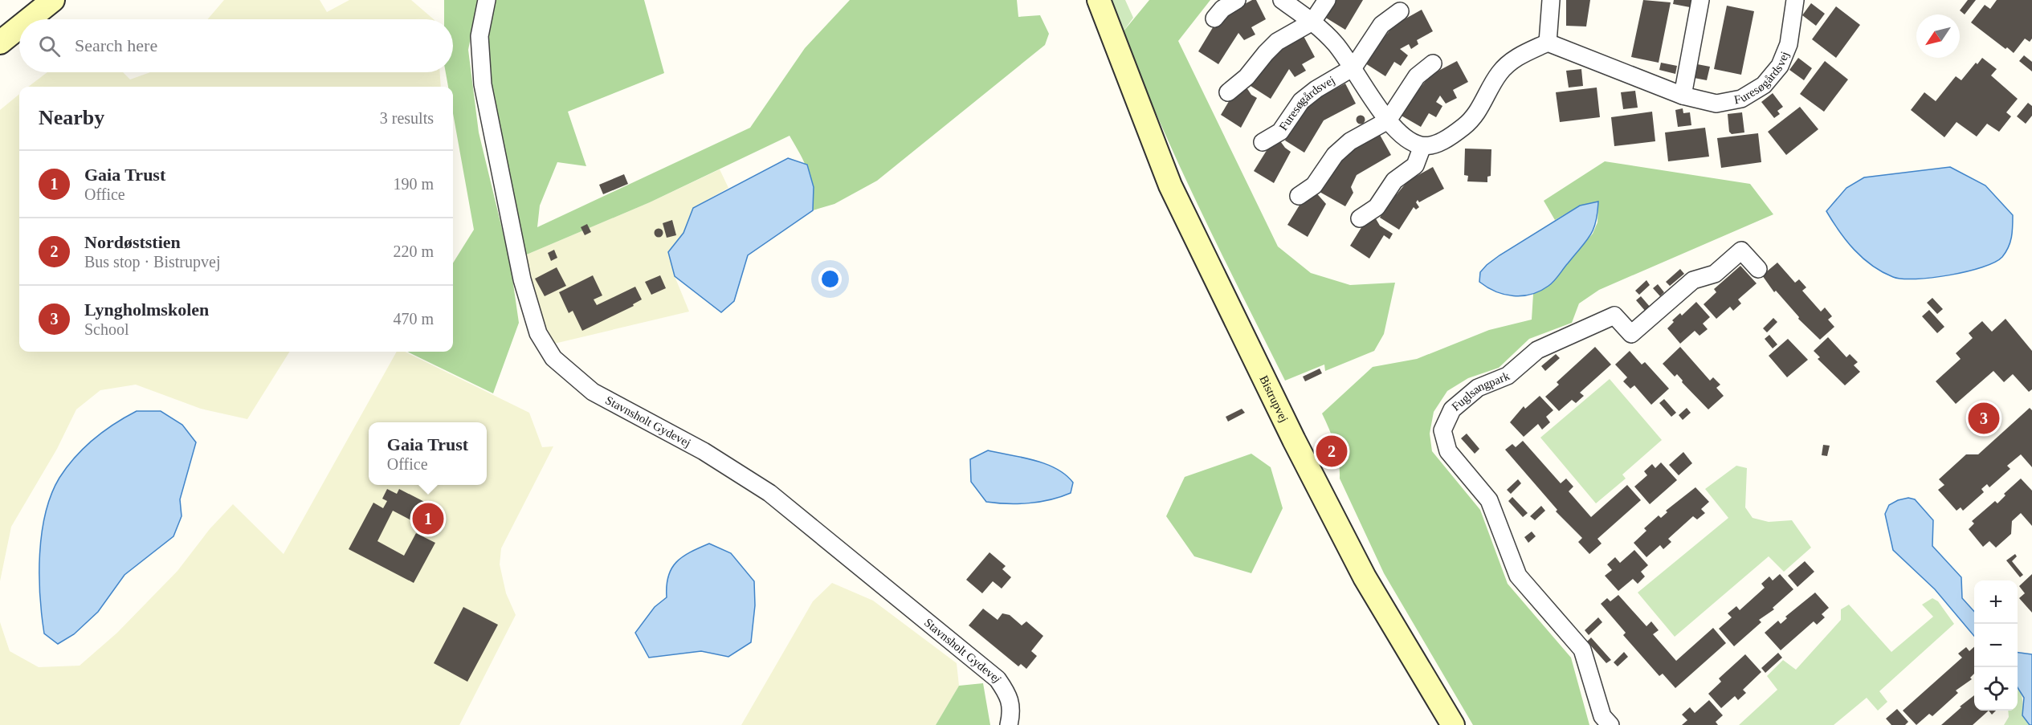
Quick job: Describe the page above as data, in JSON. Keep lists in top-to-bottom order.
{
  "streets": {
    "main road": ["Bistrupvej"],
    "street": ["Furesøgårdsvej", "Fuglsangpark", "Stavnsholt Gydevej"]
  },
  "north": "bottom left",
  "page": {
    "search": "Search here",
    "heading": ["Nearby", "3 results"],
    "list": [
      {
        "mark": "1",
        "name": "Gaia Trust",
        "note": "Office",
        "value": "190 m"
      },
      {
        "mark": "2",
        "name": "Nordøststien",
        "note": "Bus stop · Bistrupvej",
        "value": "220 m"
      },
      {
        "mark": "3",
        "name": "Lyngholmskolen",
        "note": "School",
        "value": "470 m"
      }
    ],
    "pins": ["3", "2", "1"],
    "popup": ["Gaia Trust", "Office"],
    "map_buttons": ["+", "−"]
  }
}
